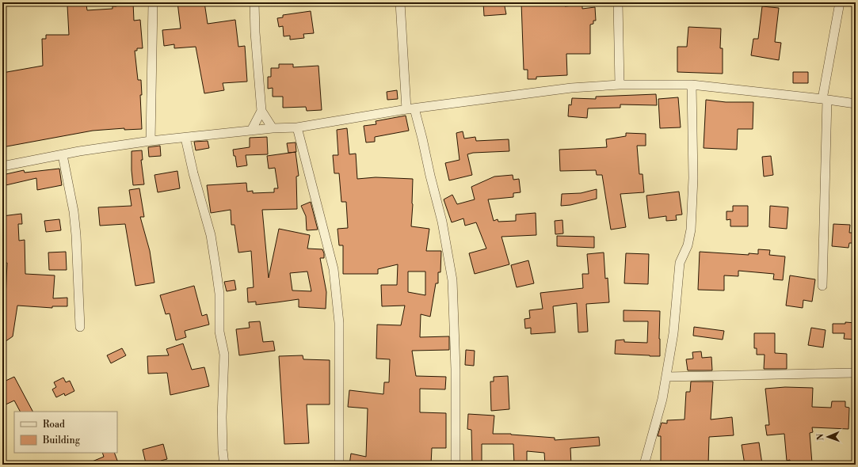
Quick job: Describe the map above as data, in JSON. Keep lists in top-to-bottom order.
{
  "legend": ["Road", "Building"],
  "north": "left"
}
